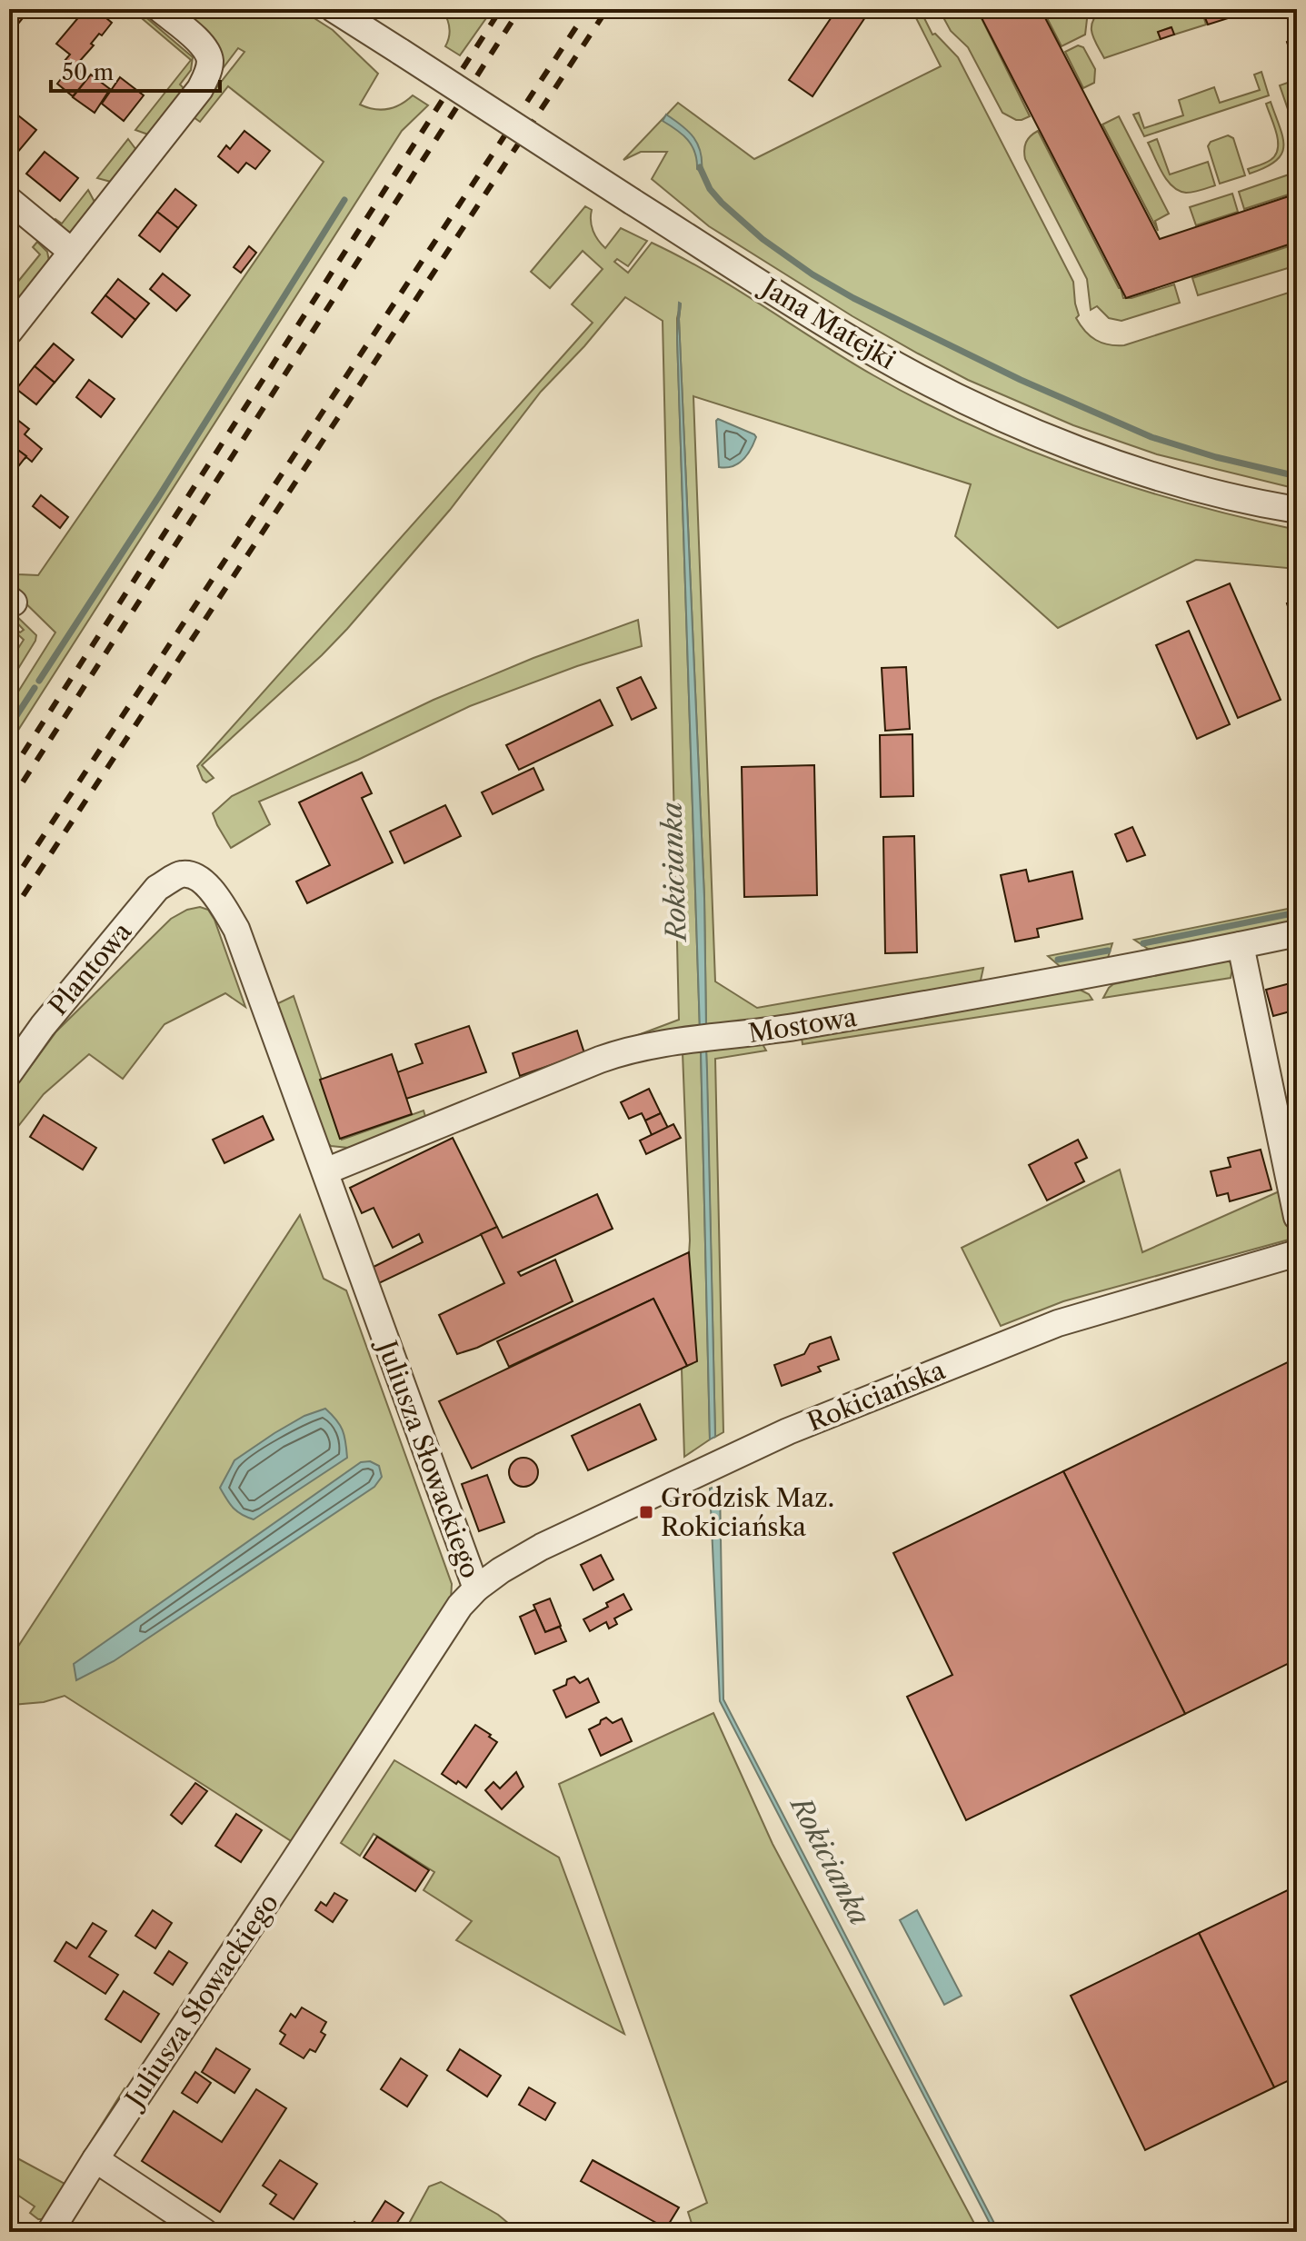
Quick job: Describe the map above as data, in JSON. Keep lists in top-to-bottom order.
{
  "streets": {
    "street": [
      "Jana Matejki",
      "Plantowa",
      "Mostowa",
      "Rokiciańska",
      "Juliusza Słowackiego"
    ]
  },
  "crossings": [
    ["Plantowa", "Juliusza Słowackiego"],
    ["Mostowa", "Juliusza Słowackiego"],
    ["Rokiciańska", "Juliusza Słowackiego"]
  ],
  "water": ["Rokicianka"],
  "places": {
    "transit": ["Grodzisk Maz. Rokiciańska"]
  },
  "scale_bar": "50 m"
}
